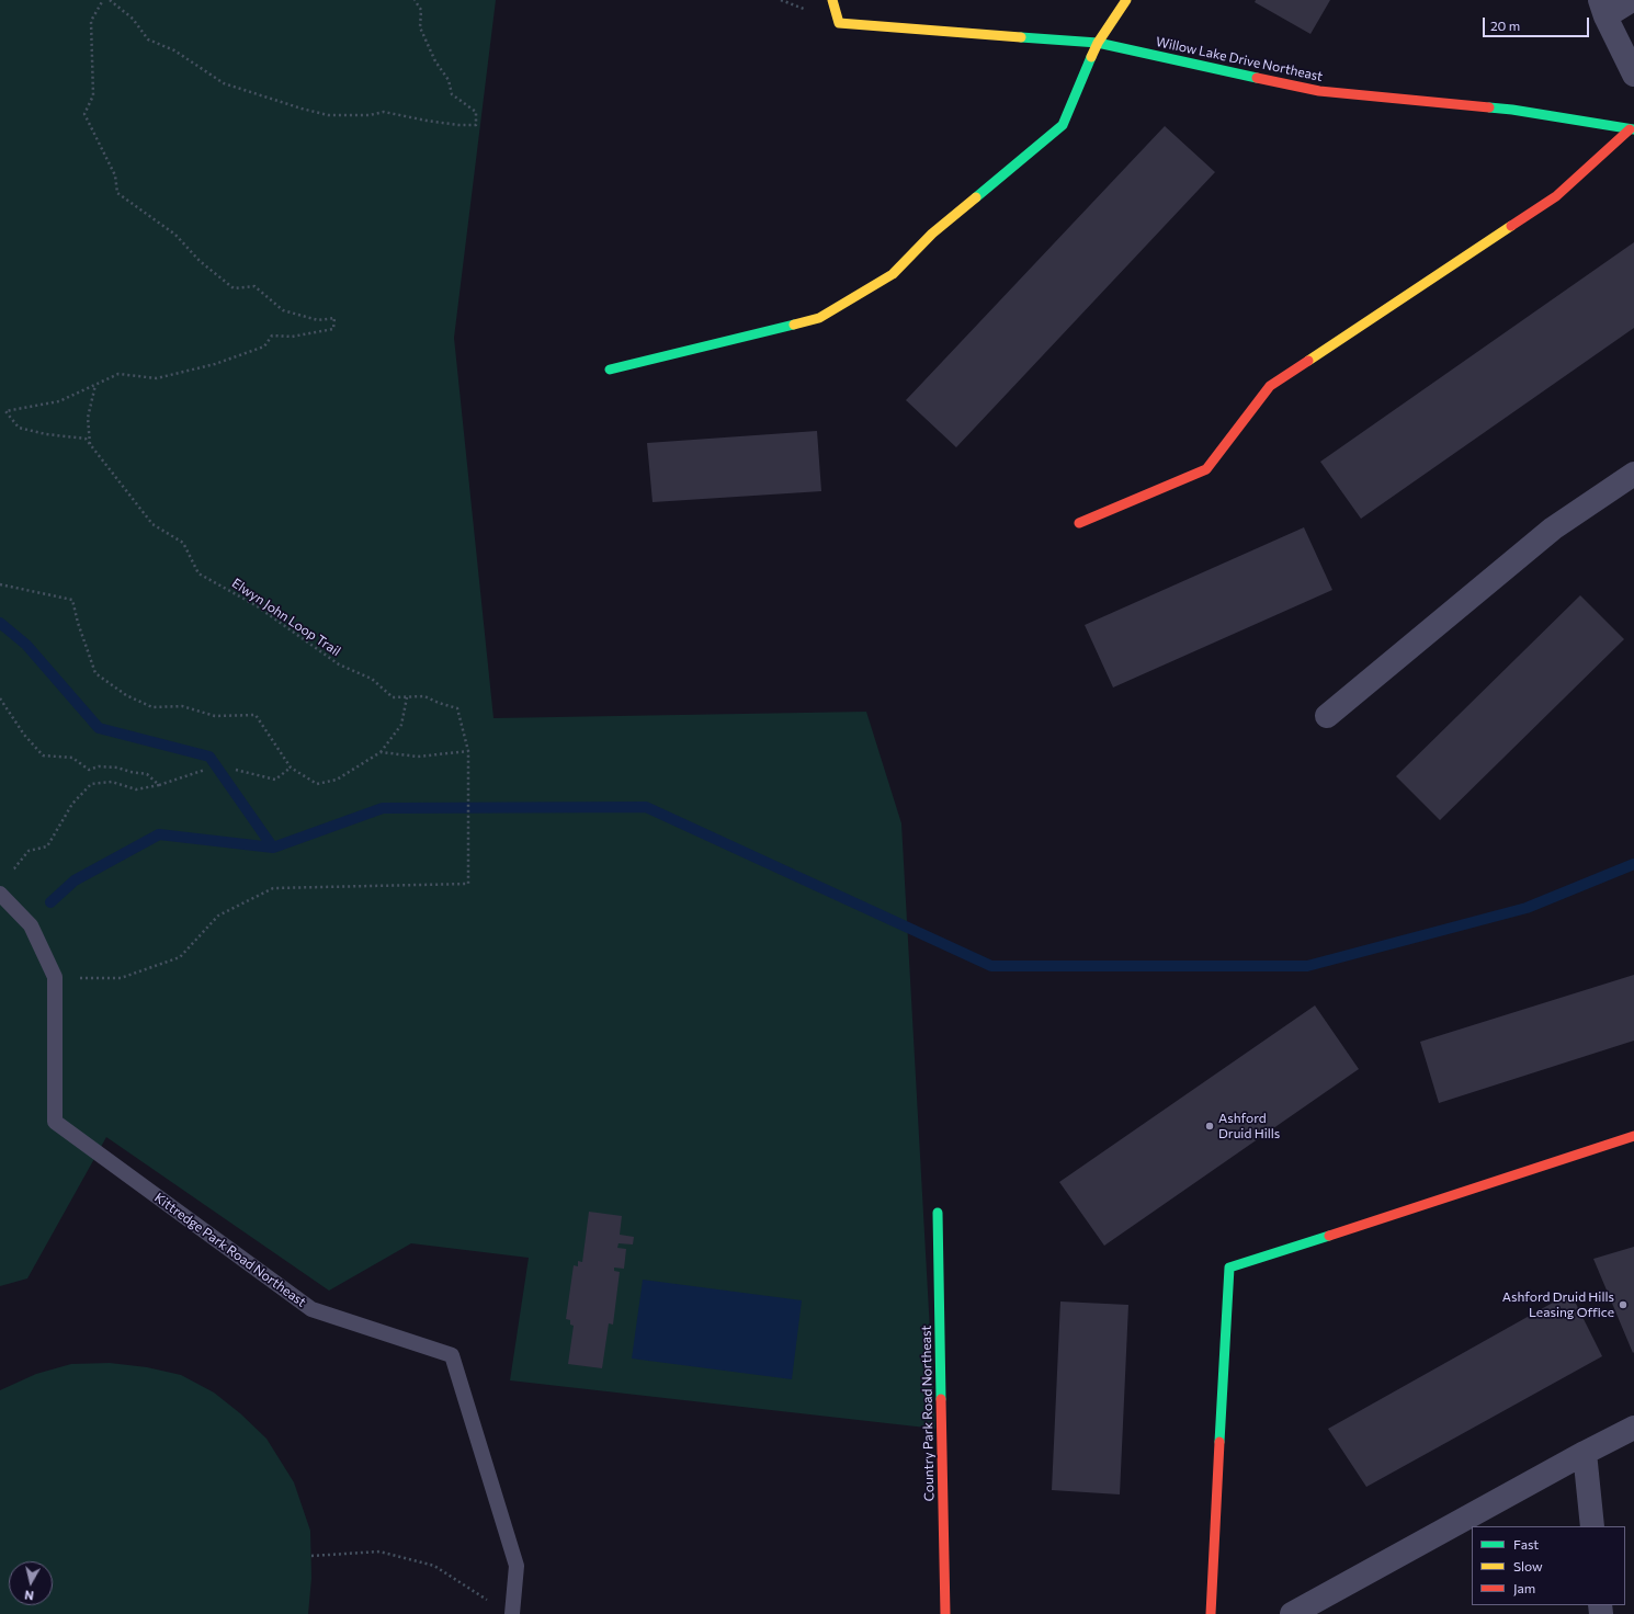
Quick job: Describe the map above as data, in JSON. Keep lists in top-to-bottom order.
{
  "streets": {
    "street": ["Willow Lake Drive Northeast", "Country Park Road Northeast"],
    "lane": ["Kittredge Park Road Northeast"],
    "path": ["Elwyn John Loop Trail"]
  },
  "crossings": [
    ["Elwyn John Loop Trail", "Kittredge Park Road Northeast"]
  ],
  "places": ["Ashford Druid Hills", "Ashford Druid Hills Leasing Office"],
  "legend": ["Fast", "Slow", "Jam"],
  "scale_bar": "20 m",
  "north": "bottom"
}
